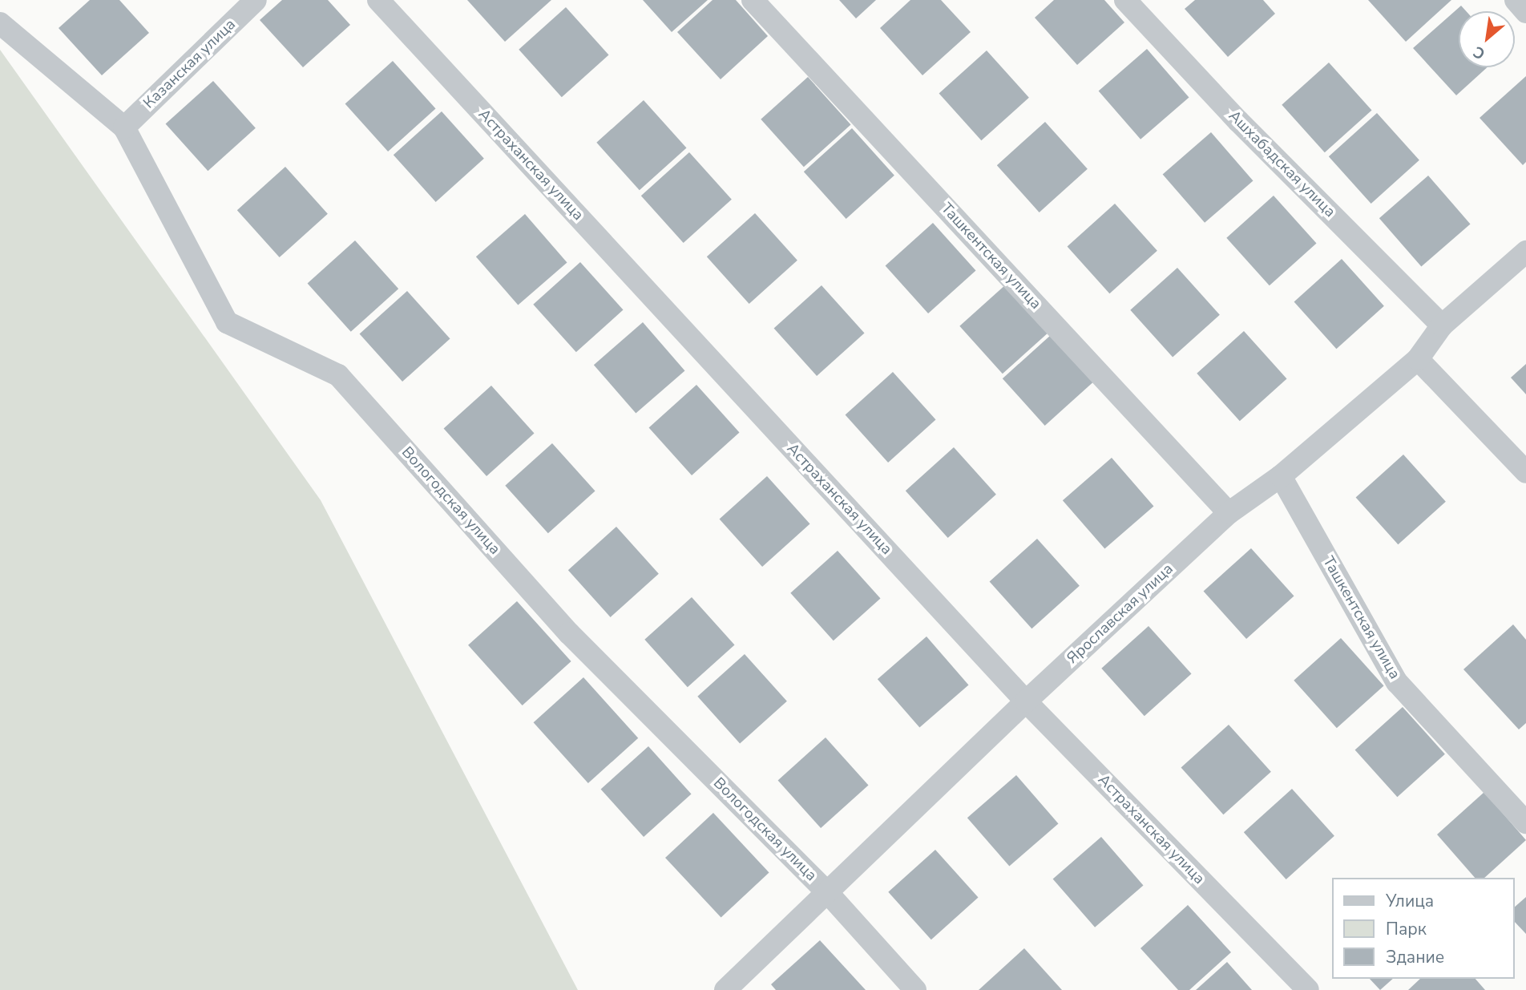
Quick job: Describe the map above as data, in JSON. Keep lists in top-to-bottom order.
{
  "streets": {
    "street": [
      "Казанская улица",
      "Ашхабадская улица",
      "Астраханская улица",
      "Ташкентская улица",
      "Вологодская улица",
      "Ярославская улица"
    ]
  },
  "crossings": [
    ["Казанская улица", "Вологодская улица"],
    ["Ашхабадская улица", "Ярославская улица"],
    ["Астраханская улица", "Ярославская улица"],
    ["Ташкентская улица", "Ярославская улица"],
    ["Вологодская улица", "Ярославская улица"]
  ],
  "legend": ["Улица", "Парк", "Здание"],
  "north": "bottom left"
}
